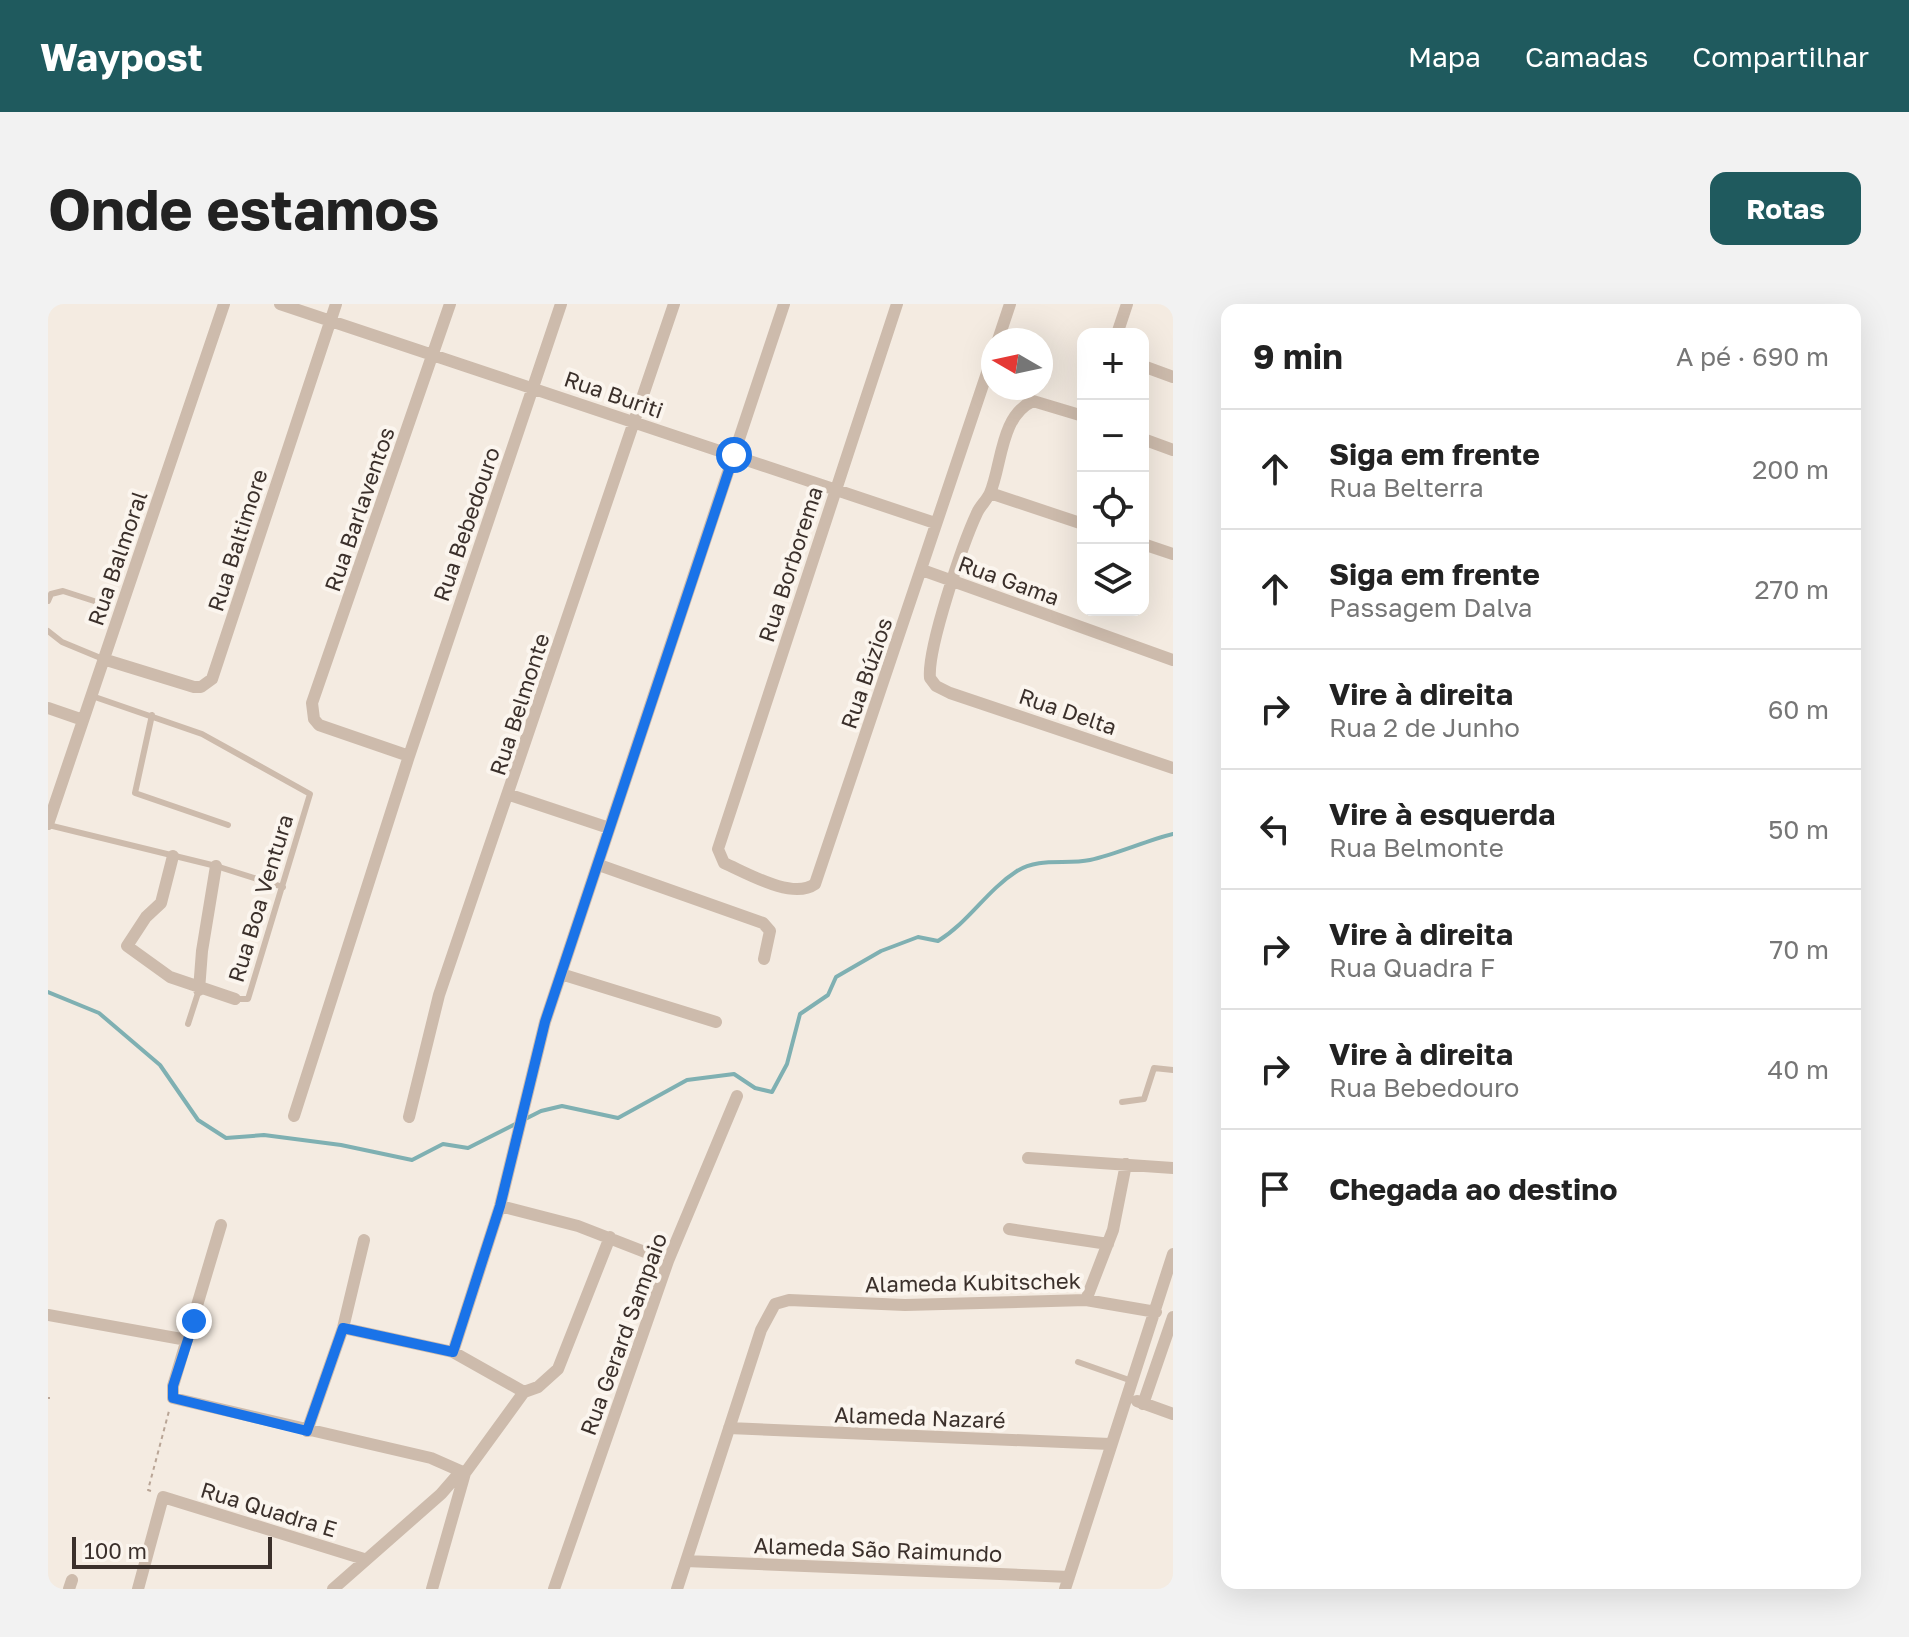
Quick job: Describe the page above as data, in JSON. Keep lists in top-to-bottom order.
{
  "streets": {
    "street": [
      "Rua Buriti",
      "Rua Barlaventos",
      "Rua Bebedouro",
      "Rua Baltimore",
      "Rua Balmoral",
      "Rua Borborema",
      "Rua Gama",
      "Rua Búzios",
      "Rua Belmonte",
      "Rua Delta",
      "Alameda Kubitschek",
      "Rua Gerard Sampaio",
      "Alameda Nazaré",
      "Rua Quadra E",
      "Alameda São Raimundo"
    ],
    "lane": ["Rua Boa Ventura"]
  },
  "crossings": [
    ["Rua Buriti", "Rua Barlaventos"],
    ["Rua Buriti", "Rua Bebedouro"],
    ["Rua Buriti", "Rua Baltimore"],
    ["Rua Buriti", "Rua Borborema"],
    ["Rua Buriti", "Rua Búzios"],
    ["Rua Buriti", "Rua Belmonte"],
    ["Rua Barlaventos", "Rua Bebedouro"],
    ["Rua Baltimore", "Rua Balmoral"],
    ["Rua Borborema", "Rua Búzios"],
    ["Rua Gama", "Rua Búzios"],
    ["Rua Gama", "Rua Delta"],
    ["Alameda Kubitschek", "Alameda Nazaré"]
  ],
  "scale_bar": "100 m",
  "north": "left",
  "page": {
    "header": "Waypost",
    "nav": ["Mapa", "Camadas", "Compartilhar"],
    "buttons": "Rotas",
    "title": "Onde estamos",
    "heading": ["9 min", "A pé · 690 m"],
    "map_buttons": ["+", "−"],
    "list": [
      ["Siga em frente", "Rua Belterra", "200 m"],
      ["Siga em frente", "Passagem Dalva", "270 m"],
      ["Vire à direita", "Rua 2 de Junho", "60 m"],
      ["Vire à esquerda", "Rua Belmonte", "50 m"],
      ["Vire à direita", "Rua Quadra F", "70 m"],
      ["Vire à direita", "Rua Bebedouro", "40 m"],
      "Chegada ao destino"
    ],
    "scale": "100 m"
  }
}
